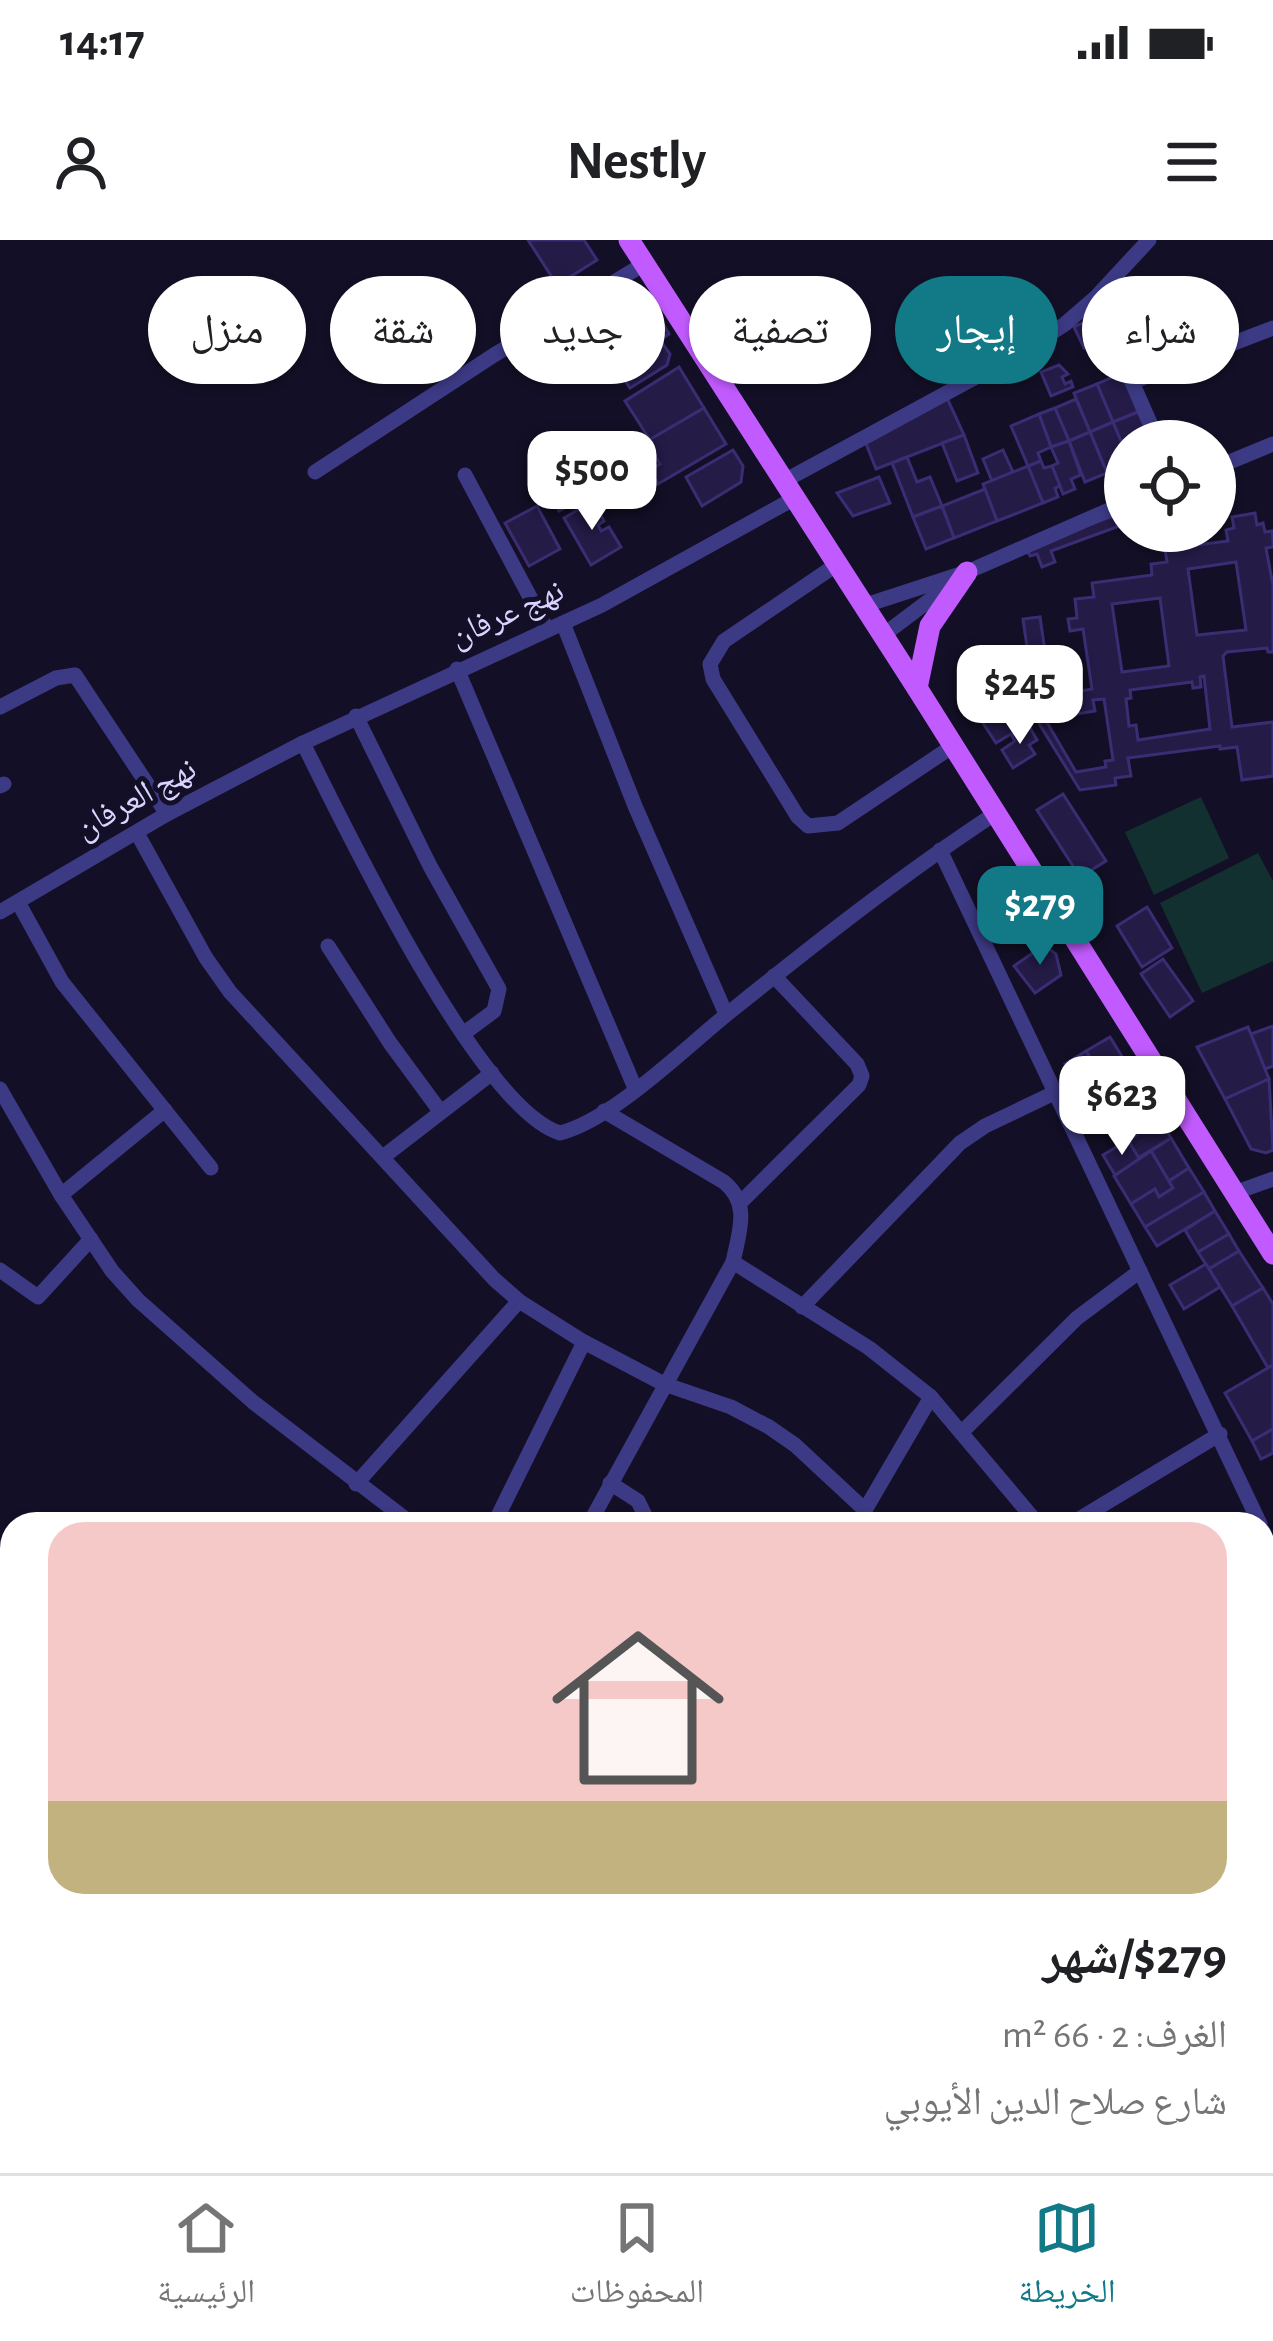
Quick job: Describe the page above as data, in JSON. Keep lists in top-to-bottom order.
{
  "streets": {
    "street": ["نهج عرفان", "نهج العرفان"]
  },
  "crossings": [
    ["نهج عرفان", "نهج العرفان"]
  ],
  "page": {
    "status": "14:17",
    "header": "Nestly",
    "chip": [
      "شراء",
      "إيجار",
      "تصفية",
      "جديد",
      "شقة",
      "منزل"
    ],
    "price": [
      "$500",
      "$245",
      "$279",
      "$623"
    ],
    "list": [
      {
        "name": "$279/شهر",
        "note": "الغرف: 2 · 66 m² · شارع صلاح الدين الأيوبي"
      }
    ],
    "tabs": ["الخريطة", "المحفوظات", "الرئيسية"]
  }
}
